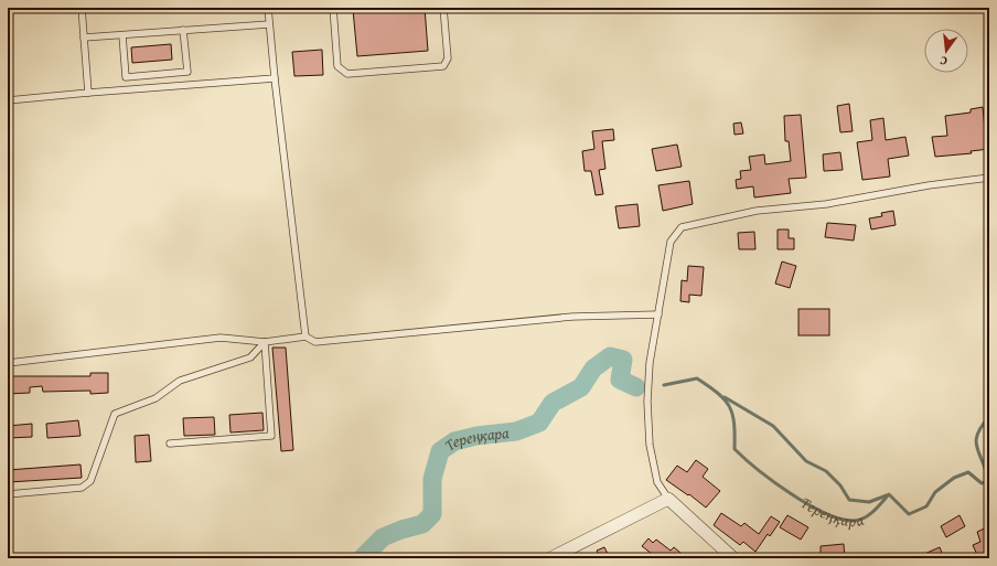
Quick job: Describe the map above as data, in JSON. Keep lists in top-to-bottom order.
{
  "water": ["Тереңқара"],
  "north": "bottom"
}
